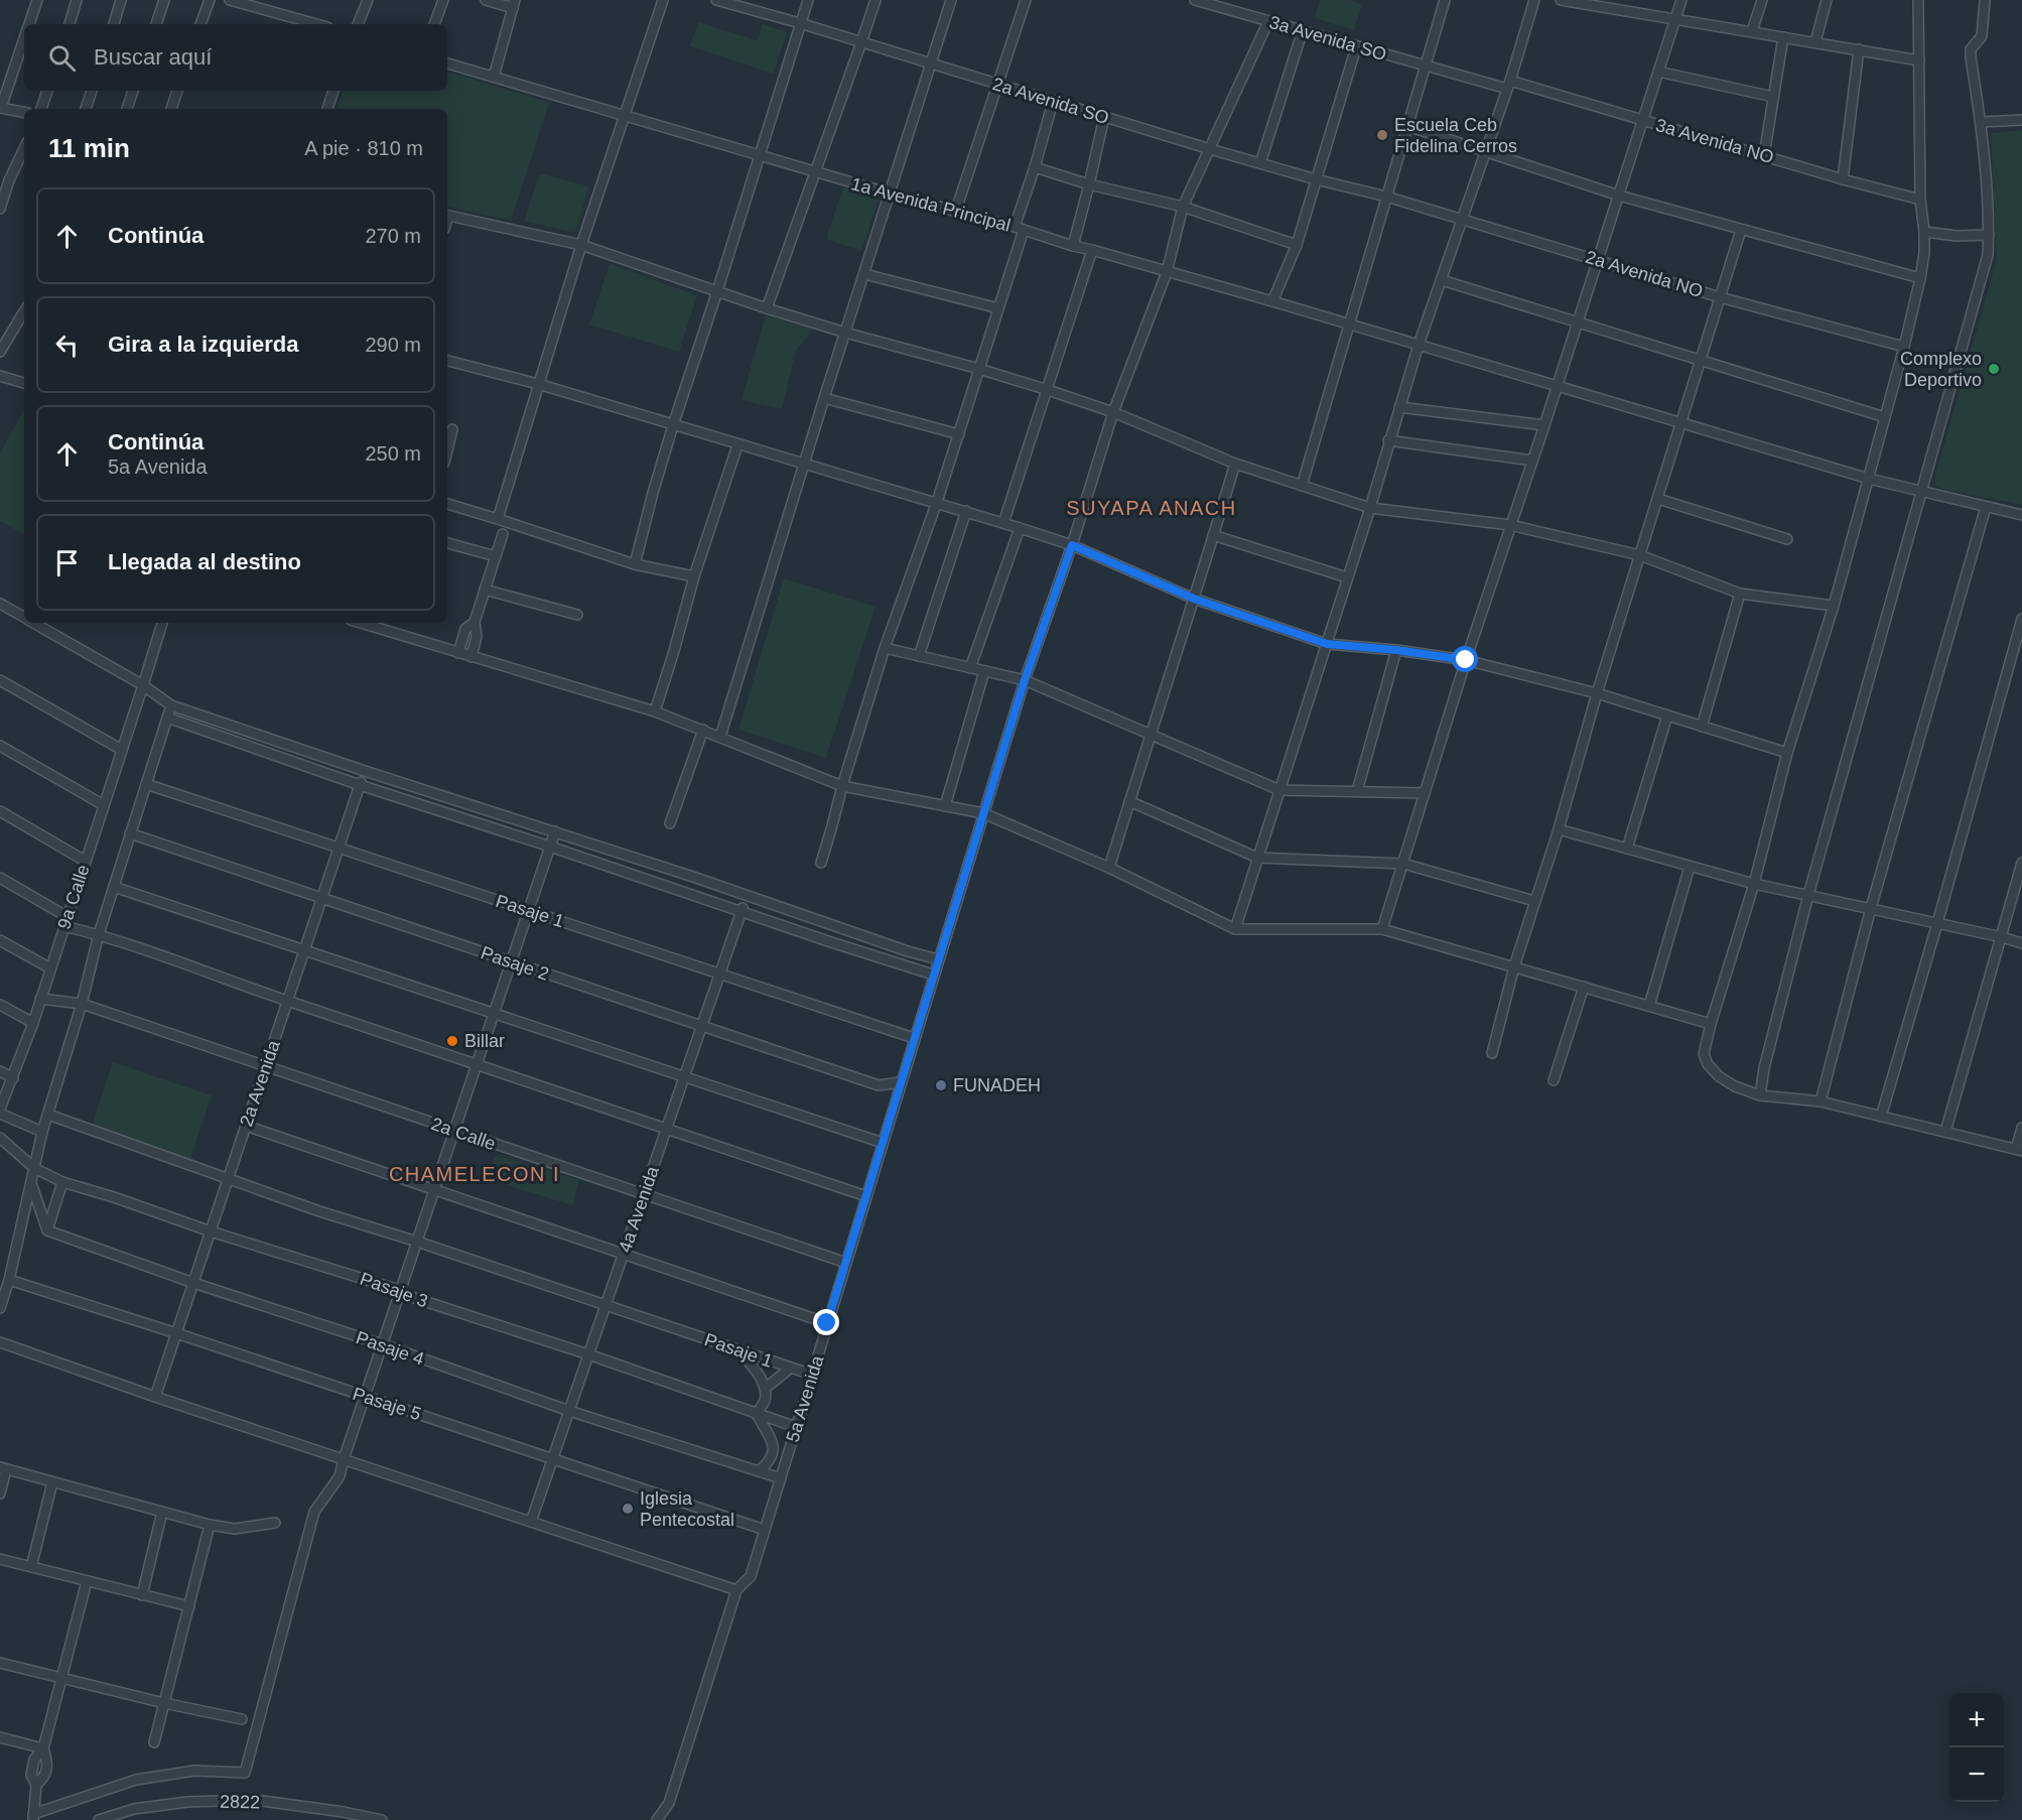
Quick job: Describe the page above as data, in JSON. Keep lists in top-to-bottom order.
{
  "streets": {
    "street": [
      "3a Avenida SO",
      "2a Avenida SO",
      "3a Avenida NO",
      "1a Avenida Principal",
      "2a Avenida NO",
      "9a Calle",
      "Pasaje 1",
      "Pasaje 2",
      "2a Avenida",
      "2a Calle",
      "4a Avenida",
      "Pasaje 3",
      "Pasaje 4",
      "5a Avenida",
      "Pasaje 5",
      "2822"
    ]
  },
  "crossings": [
    ["3a Avenida SO", "3a Avenida NO"],
    ["3a Avenida SO", "5a Avenida"],
    ["2a Avenida SO", "2a Avenida NO"],
    ["2a Avenida SO", "5a Avenida"],
    ["1a Avenida Principal", "5a Avenida"],
    ["9a Calle", "2a Calle"],
    ["Pasaje 1", "2a Avenida"],
    ["Pasaje 1", "4a Avenida"],
    ["Pasaje 1", "5a Avenida"],
    ["Pasaje 2", "2a Avenida"],
    ["Pasaje 2", "4a Avenida"],
    ["Pasaje 2", "5a Avenida"],
    ["2a Avenida", "2a Calle"],
    ["2a Avenida", "Pasaje 3"],
    ["2a Avenida", "Pasaje 4"],
    ["2a Avenida", "Pasaje 5"],
    ["2a Calle", "4a Avenida"],
    ["2a Calle", "5a Avenida"],
    ["4a Avenida", "Pasaje 3"],
    ["4a Avenida", "Pasaje 4"],
    ["4a Avenida", "Pasaje 5"],
    ["Pasaje 3", "5a Avenida"],
    ["Pasaje 4", "5a Avenida"],
    ["5a Avenida", "Pasaje 5"]
  ],
  "districts": ["SUYAPA ANACH", "CHAMELECON I"],
  "places": [
    "Escuela Ceb Fidelina Cerros",
    "Complexo Deportivo",
    "Billar",
    "FUNADEH",
    "Iglesia Pentecostal"
  ],
  "page": {
    "search": "Buscar aquí",
    "heading": ["11 min", "A pie · 810 m"],
    "list": [
      ["Continúa", "270 m"],
      ["Gira a la izquierda", "290 m"],
      ["Continúa", "5a Avenida", "250 m"],
      "Llegada al destino"
    ],
    "map_buttons": ["+", "−"]
  }
}
